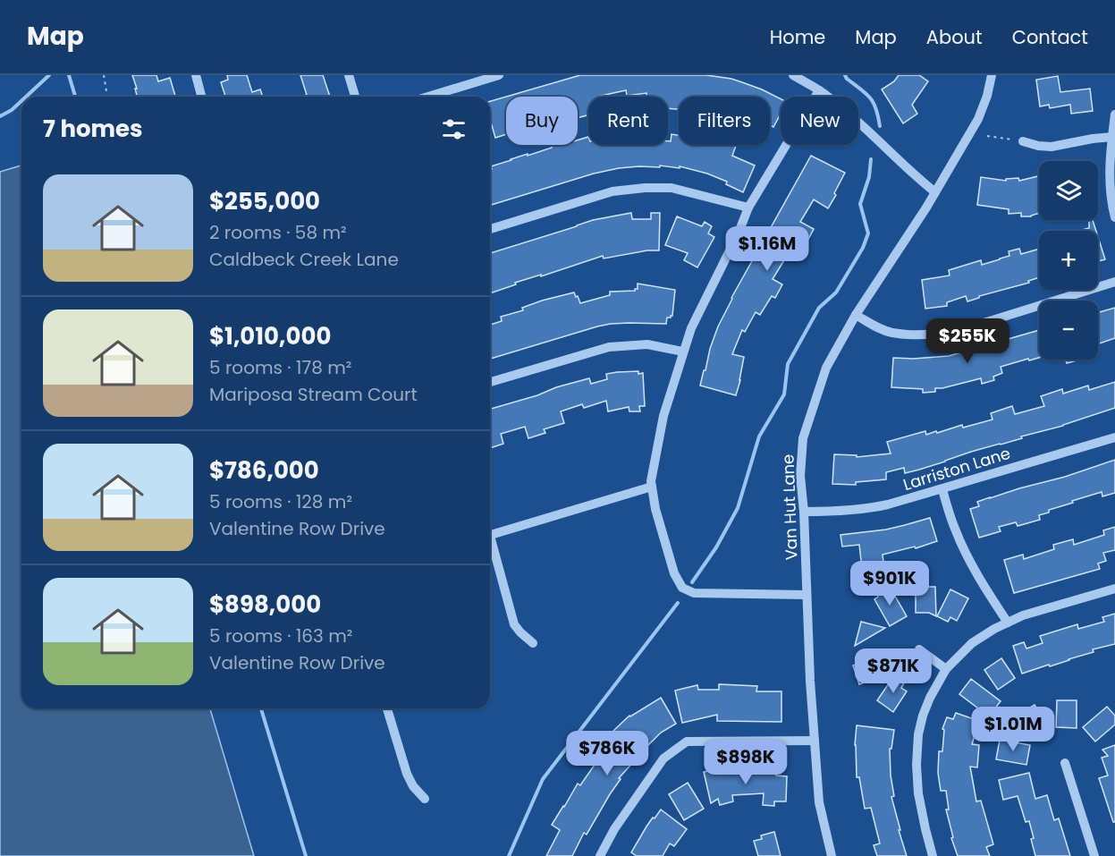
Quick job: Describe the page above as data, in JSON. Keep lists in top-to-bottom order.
{
  "streets": {
    "street": ["Larriston Lane", "Van Hut Lane"]
  },
  "crossings": [
    ["Larriston Lane", "Van Hut Lane"]
  ],
  "page": {
    "header": "Map",
    "nav": [
      "Home",
      "Map",
      "About",
      "Contact"
    ],
    "chip": [
      "Buy",
      "Rent",
      "Filters",
      "New"
    ],
    "heading": "7 homes",
    "map_buttons": ["+", "−"],
    "list": [
      {
        "name": "$255,000",
        "note": "2 rooms · 58 m² · Caldbeck Creek Lane"
      },
      {
        "name": "$1,010,000",
        "note": "5 rooms · 178 m² · Mariposa Stream Court"
      },
      {
        "name": "$786,000",
        "note": "5 rooms · 128 m² · Valentine Row Drive"
      },
      {
        "name": "$898,000",
        "note": "5 rooms · 163 m² · Valentine Row Drive"
      }
    ],
    "price": [
      "$1.16M",
      "$255K",
      "$901K",
      "$871K",
      "$1.01M",
      "$786K",
      "$898K"
    ]
  }
}
